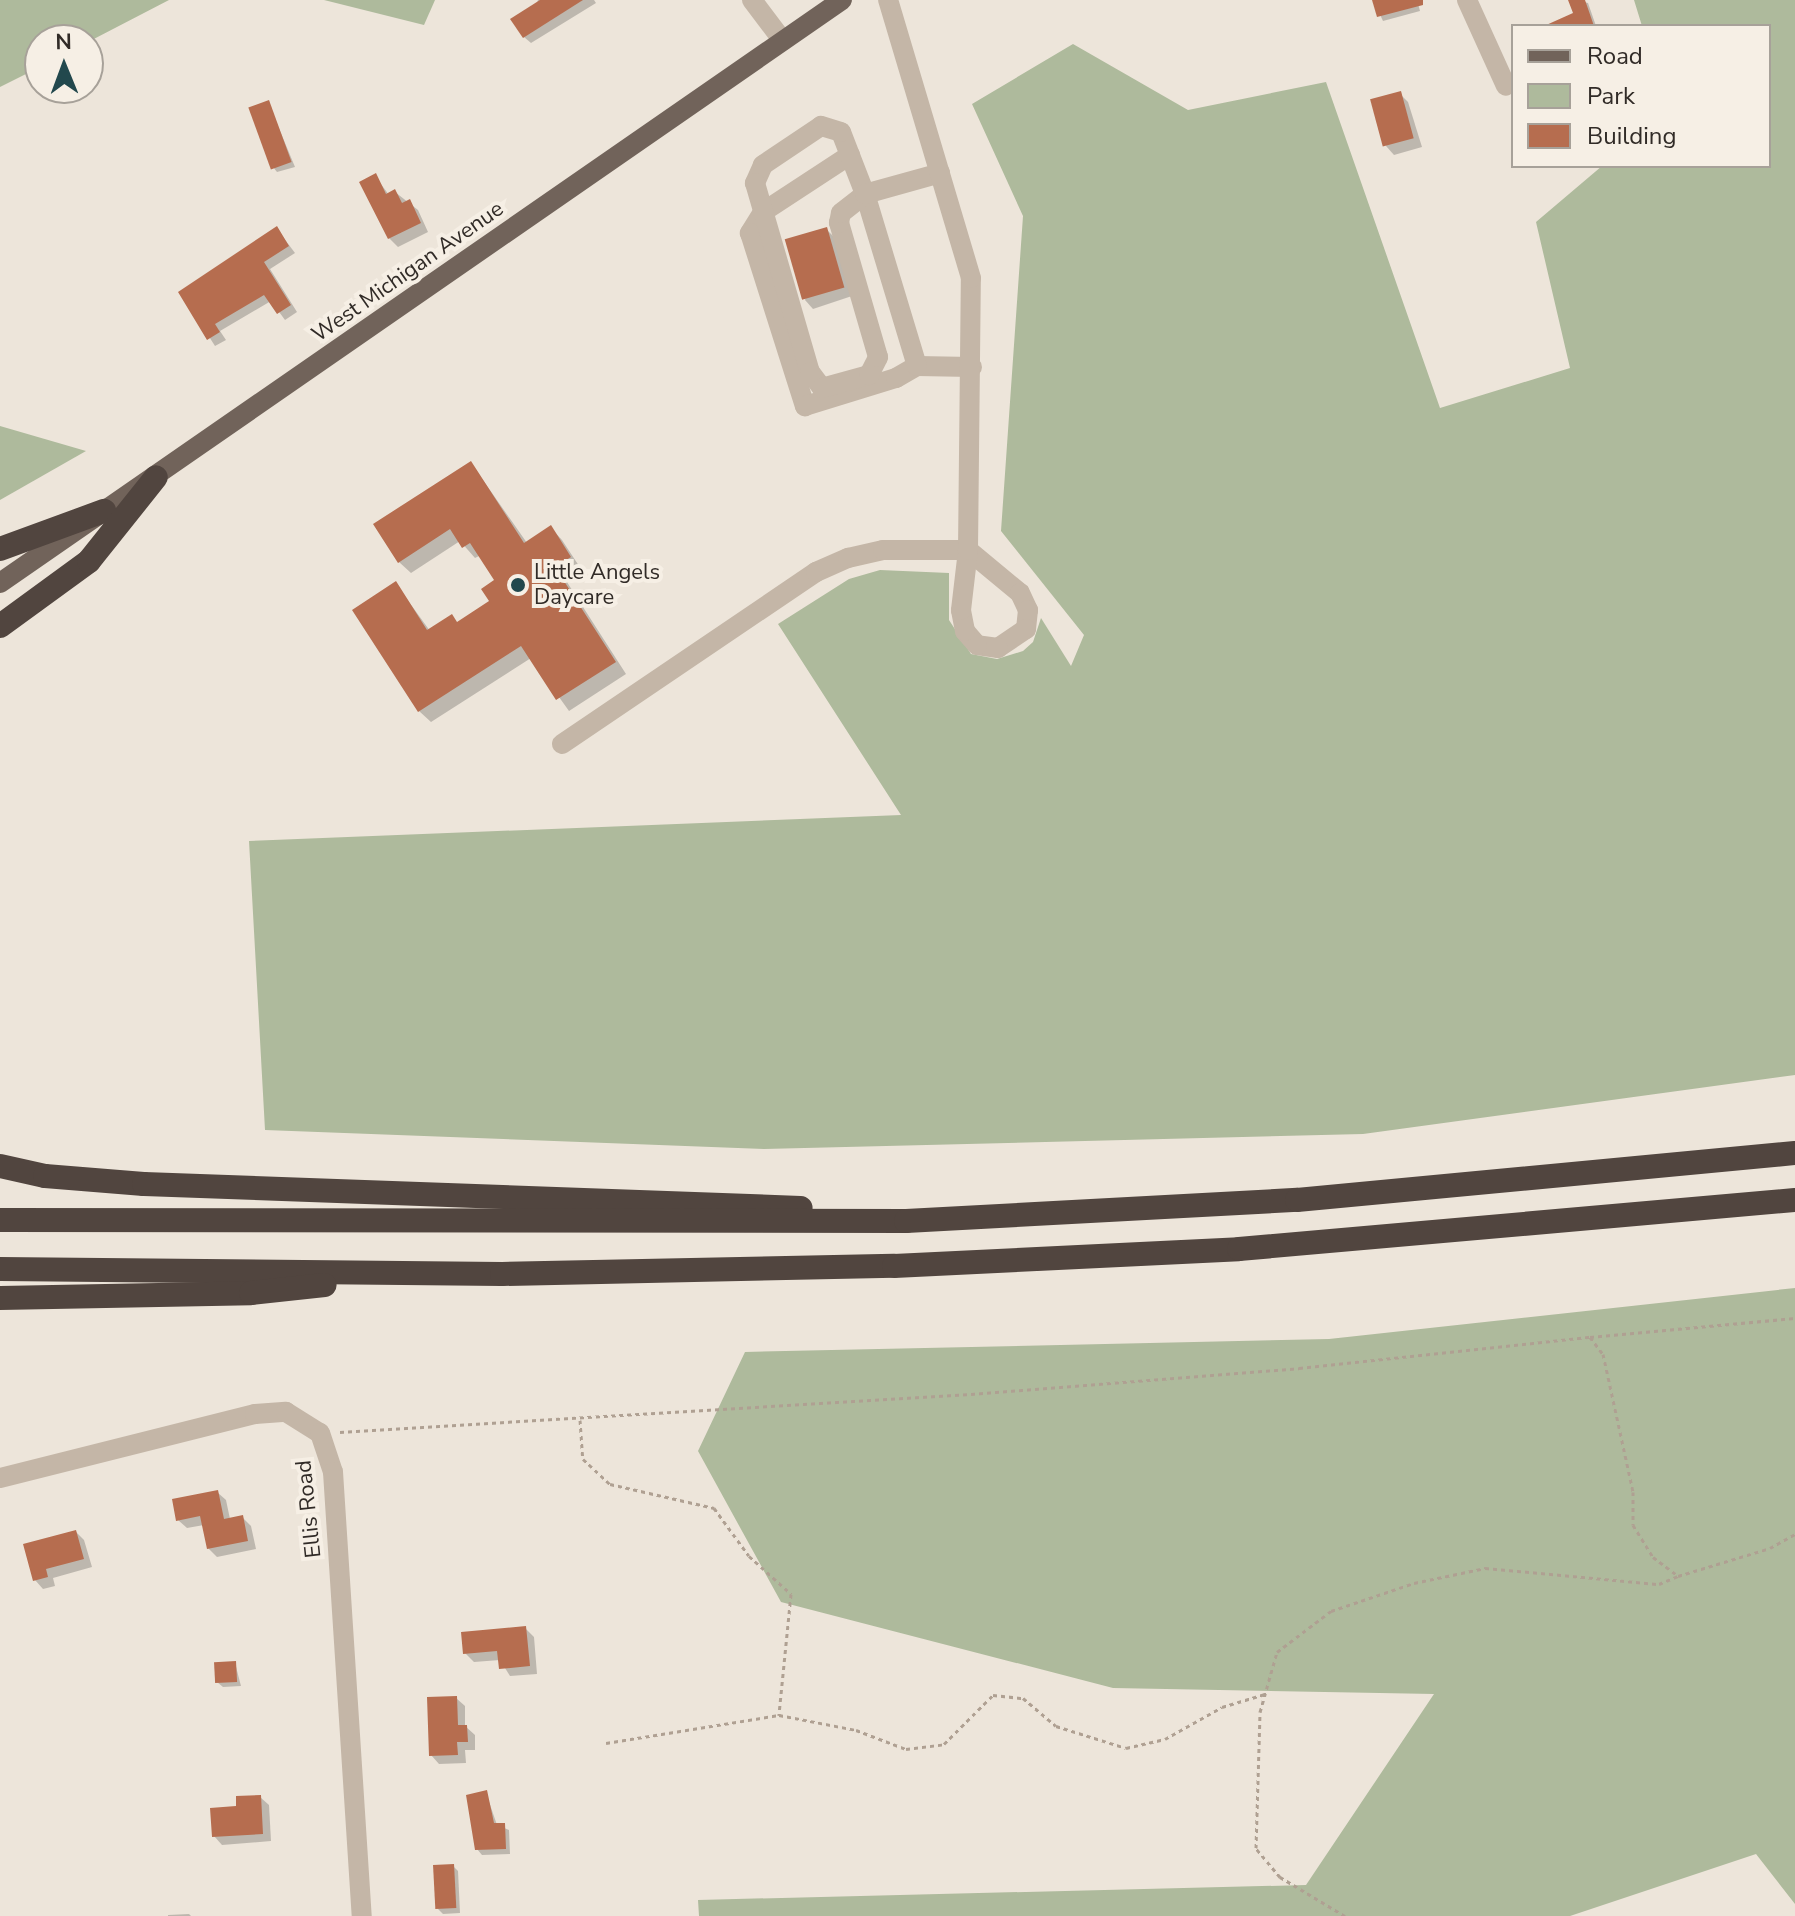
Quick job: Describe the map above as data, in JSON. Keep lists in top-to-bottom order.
{
  "streets": {
    "main road": ["West Michigan Avenue"],
    "street": ["Ellis Road"]
  },
  "places": ["Little Angels Daycare"],
  "legend": ["Road", "Park", "Building"],
  "north": "top"
}
